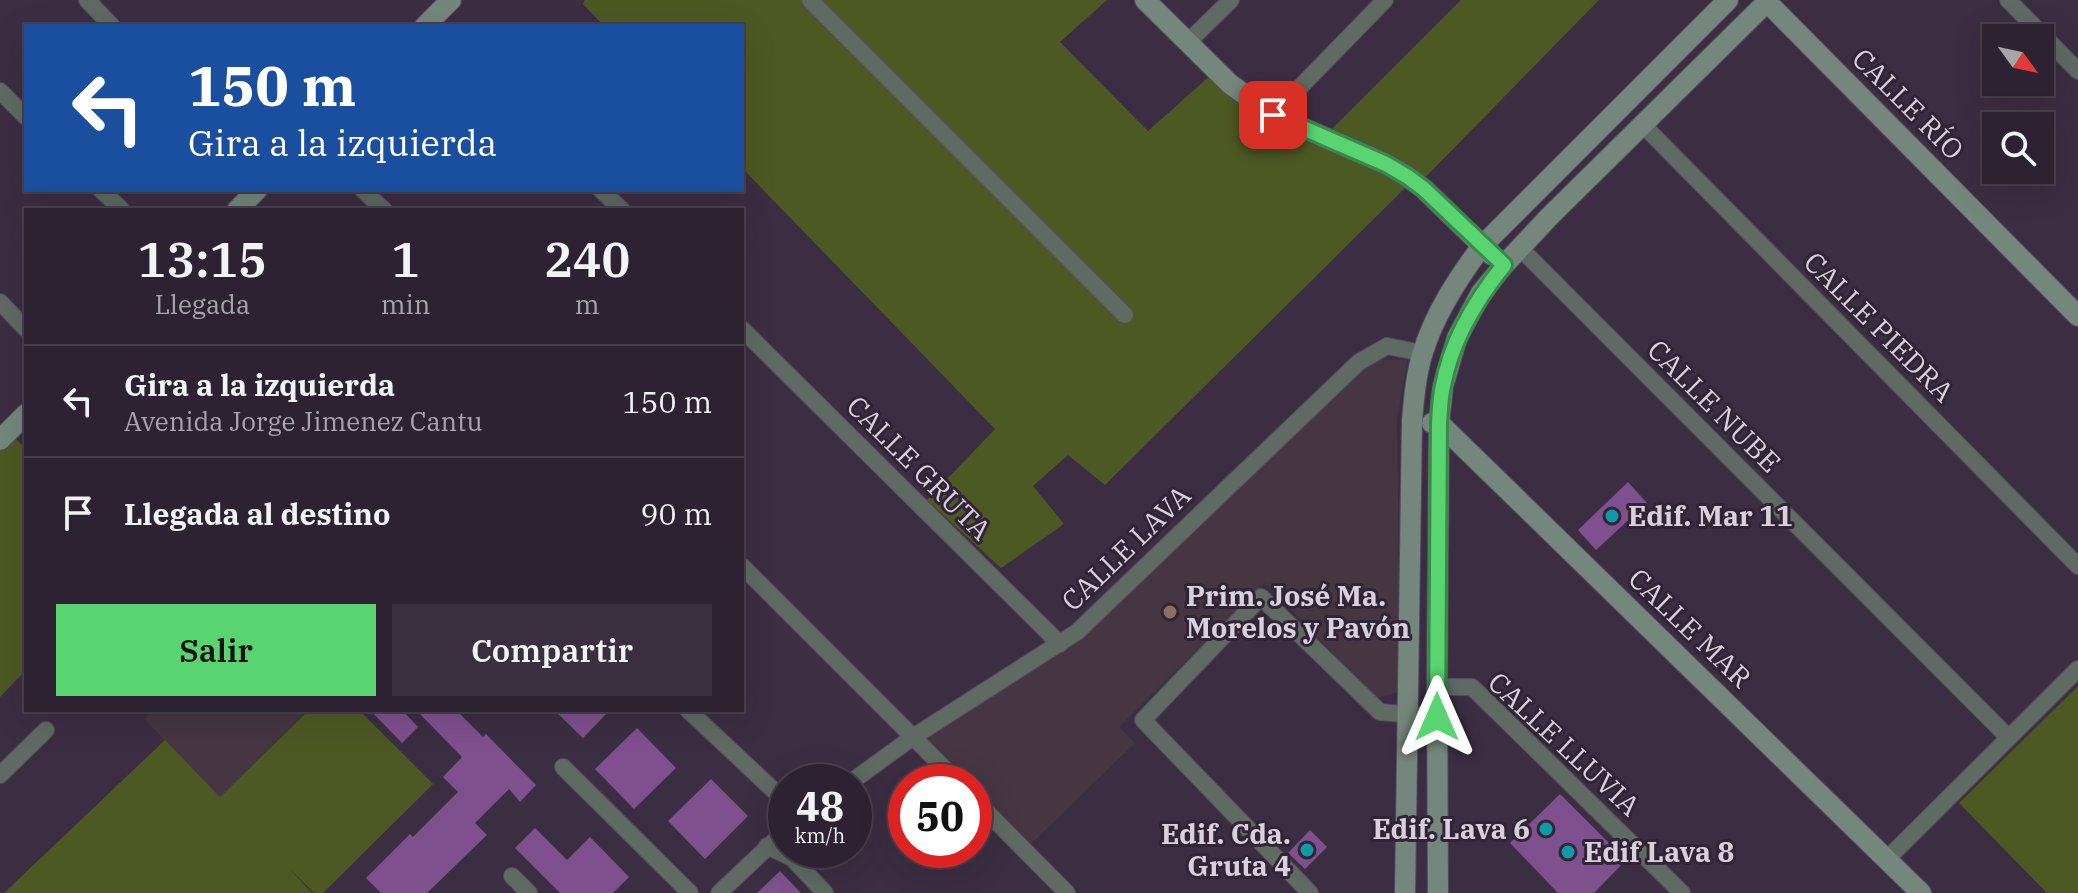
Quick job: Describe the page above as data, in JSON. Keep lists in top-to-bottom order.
{
  "streets": {
    "main road": ["CALLE RÍO", "CALLE MAR"],
    "street": [
      "CALLE PIEDRA",
      "CALLE NUBE",
      "CALLE GRUTA",
      "CALLE LAVA",
      "CALLE LLUVIA"
    ]
  },
  "crossings": [
    ["CALLE GRUTA", "CALLE LAVA"]
  ],
  "places": [
    "Edif. Mar 11",
    "Prim. José Ma. Morelos y Pavón",
    "Edif. Lava 6",
    "Edif. Cda. Gruta 4",
    "Edif Lava 8"
  ],
  "north": "bottom right",
  "page": {
    "turn": ["150 m", "Gira a la izquierda"],
    "eta": [
      "13:15",
      "Llegada",
      "1",
      "min",
      "240",
      "m"
    ],
    "list": [
      {
        "name": "Gira a la izquierda",
        "note": "Avenida Jorge Jimenez Cantu",
        "value": "150 m"
      },
      {
        "name": "Llegada al destino",
        "value": "90 m"
      }
    ],
    "buttons": ["Salir", "Compartir"],
    "speed": "48 km/h",
    "limit": "50"
  }
}
